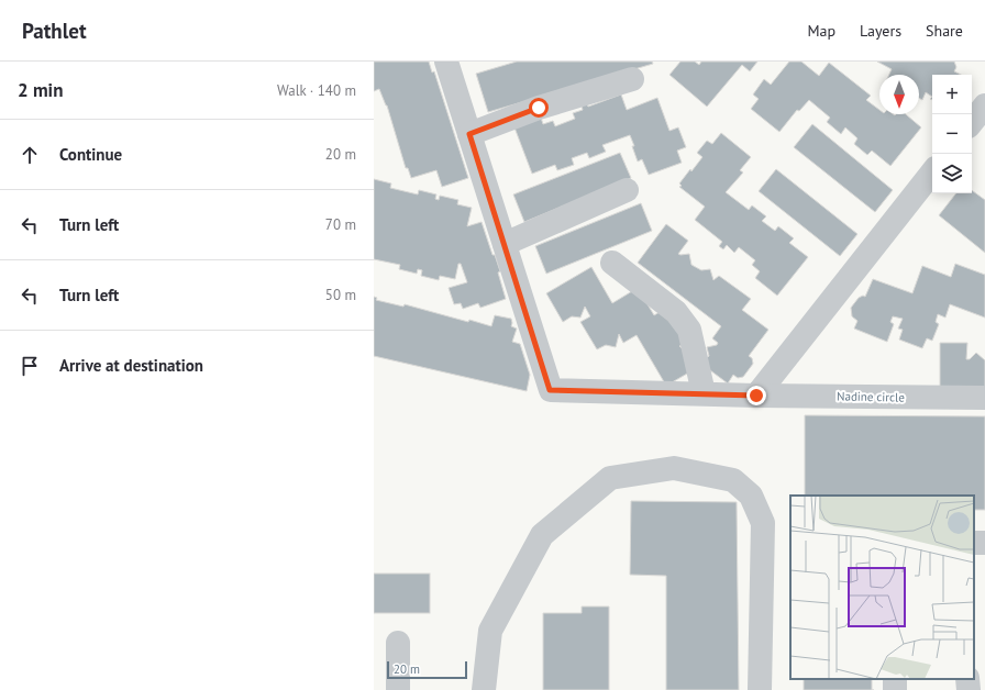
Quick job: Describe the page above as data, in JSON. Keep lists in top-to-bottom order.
{
  "streets": {
    "street": ["Nadine circle"]
  },
  "scale_bar": "20 m",
  "north": "bottom",
  "page": {
    "header": "Pathlet",
    "nav": ["Map", "Layers", "Share"],
    "heading": ["2 min", "Walk · 140 m"],
    "map_buttons": ["+", "−"],
    "list": [
      ["Continue", "20 m"],
      ["Turn left", "70 m"],
      ["Turn left", "50 m"],
      "Arrive at destination"
    ],
    "scale": "20 m"
  }
}
